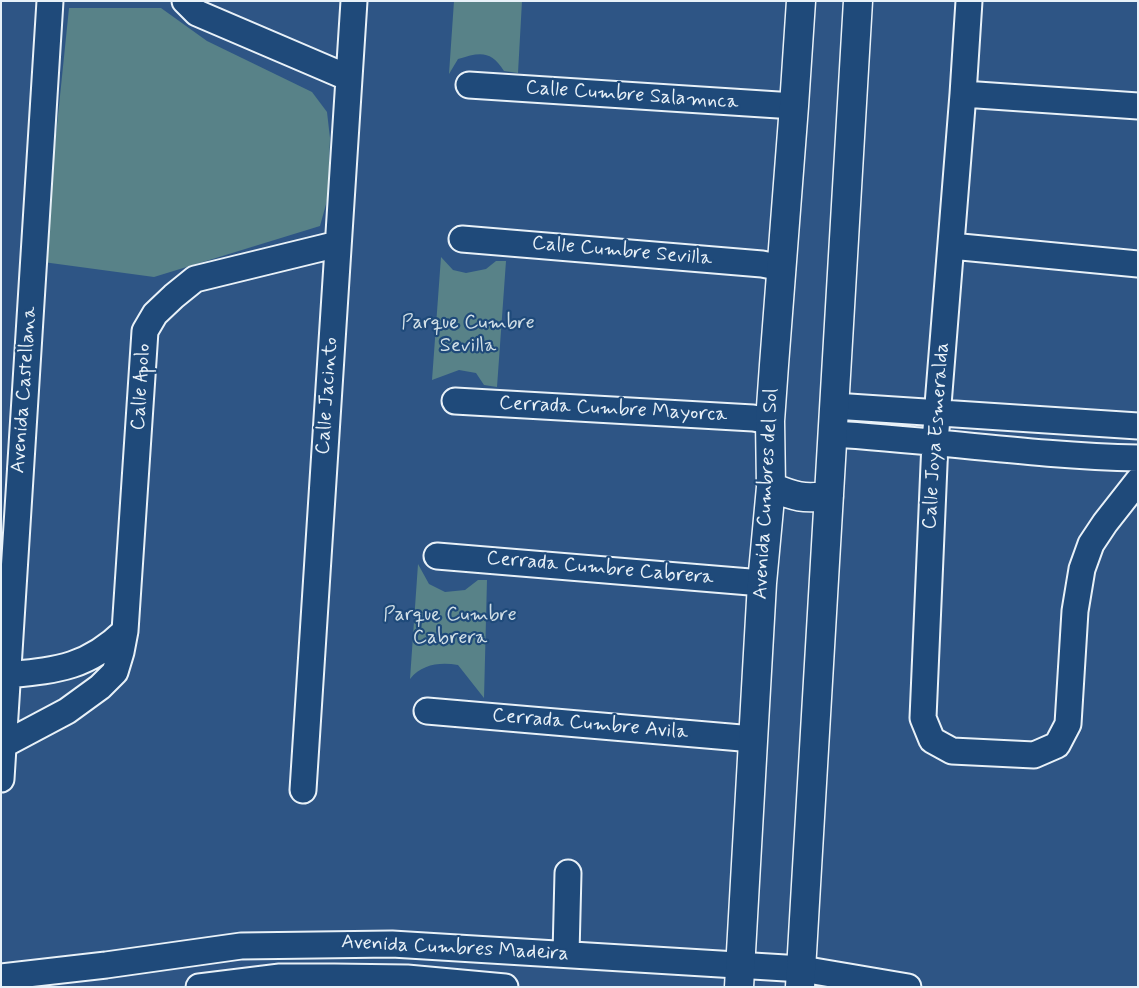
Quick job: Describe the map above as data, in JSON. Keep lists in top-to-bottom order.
{
  "streets": {
    "main road": ["Avenida Cumbres del Sol"],
    "street": [
      "Calle Cumbre Salamnca",
      "Calle Cumbre Sevilla",
      "Calle Apolo",
      "Avenida Castellana",
      "Calle Jacinto",
      "Cerrada Cumbre Mayorca",
      "Calle Joya Esmeralda",
      "Cerrada Cumbre Cabrera",
      "Cerrada Cumbre Avila",
      "Avenida Cumbres Madeira"
    ]
  },
  "crossings": [
    ["Calle Cumbre Salamnca", "Avenida Cumbres del Sol"],
    ["Calle Cumbre Sevilla", "Avenida Cumbres del Sol"],
    ["Calle Apolo", "Avenida Castellana"],
    ["Calle Apolo", "Calle Jacinto"],
    ["Cerrada Cumbre Mayorca", "Avenida Cumbres del Sol"],
    ["Avenida Cumbres del Sol", "Cerrada Cumbre Cabrera"],
    ["Avenida Cumbres del Sol", "Cerrada Cumbre Avila"],
    ["Avenida Cumbres del Sol", "Avenida Cumbres Madeira"]
  ],
  "parks": ["Parque Cumbre Sevilla", "Parque Cumbre Cabrera"]
}
